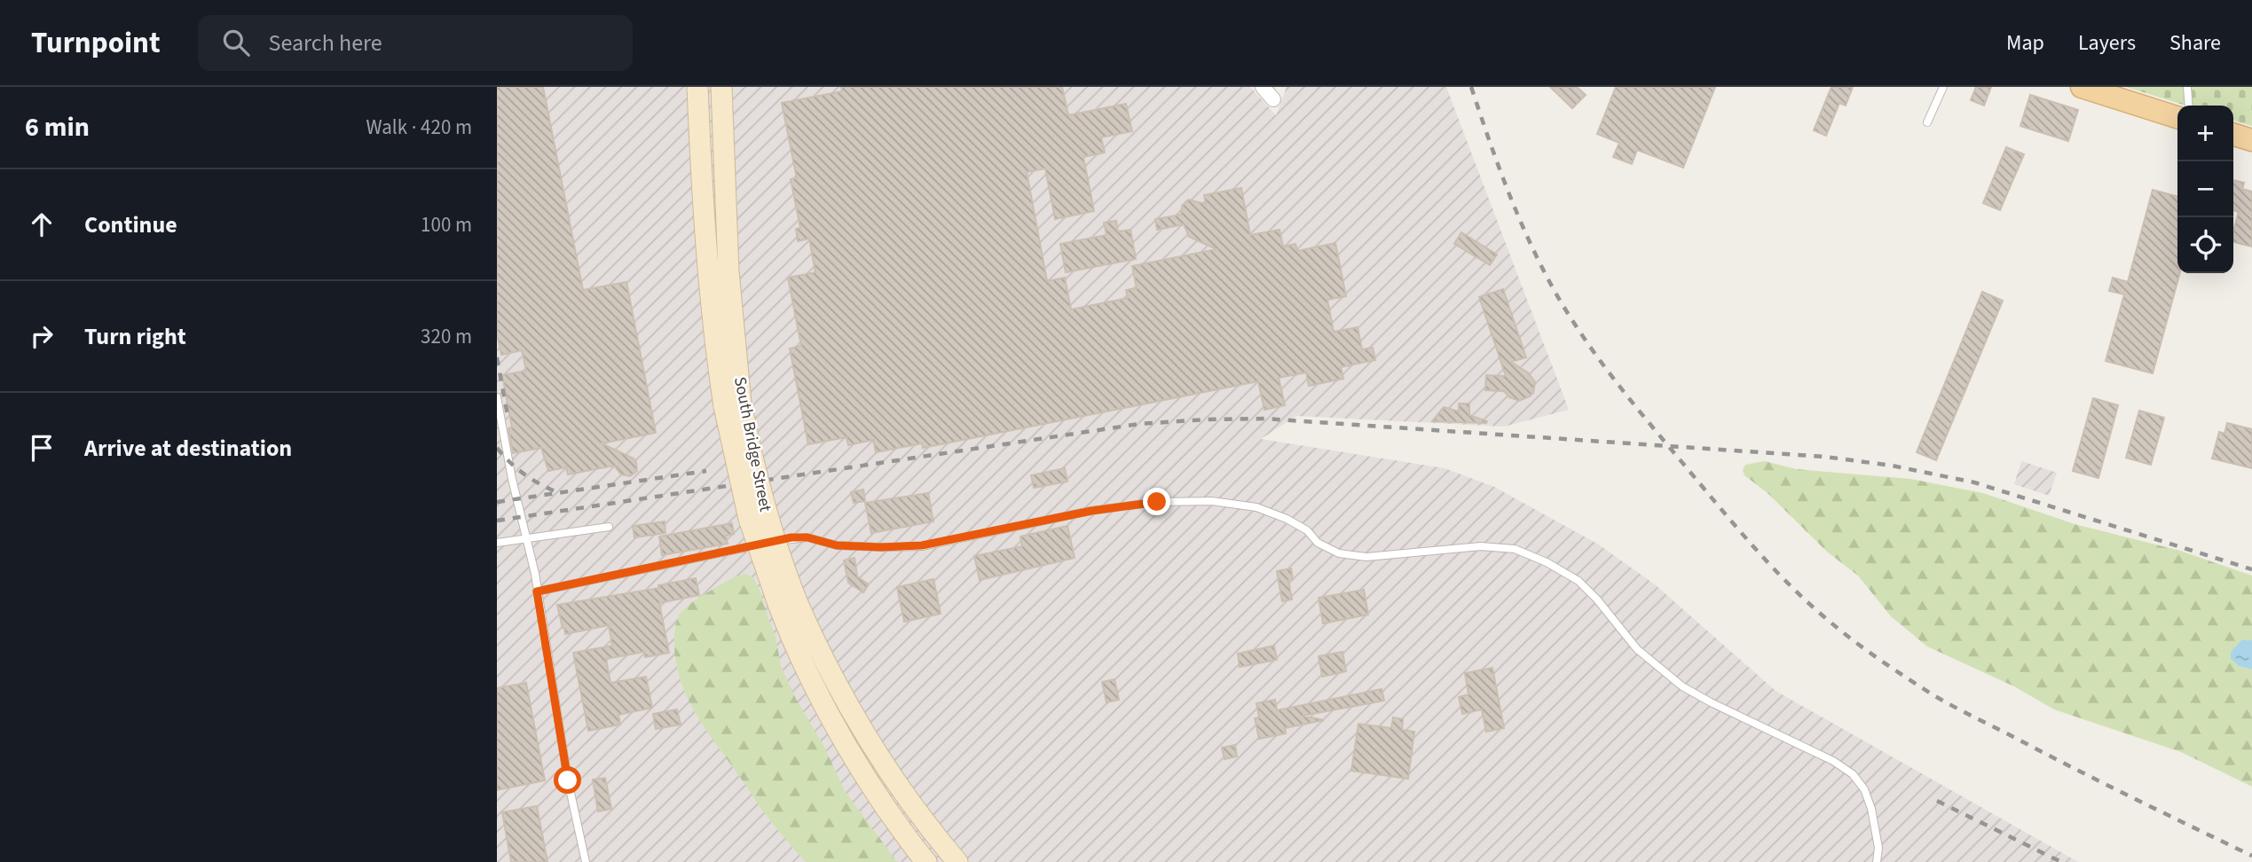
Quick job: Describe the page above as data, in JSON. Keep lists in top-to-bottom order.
{
  "streets": {
    "main road": ["South Bridge Street"]
  },
  "page": {
    "header": "Turnpoint",
    "search": "Search here",
    "nav": ["Map", "Layers", "Share"],
    "heading": ["6 min", "Walk · 420 m"],
    "map_buttons": ["+", "−"],
    "list": [
      ["Continue", "100 m"],
      ["Turn right", "320 m"],
      "Arrive at destination"
    ]
  }
}
